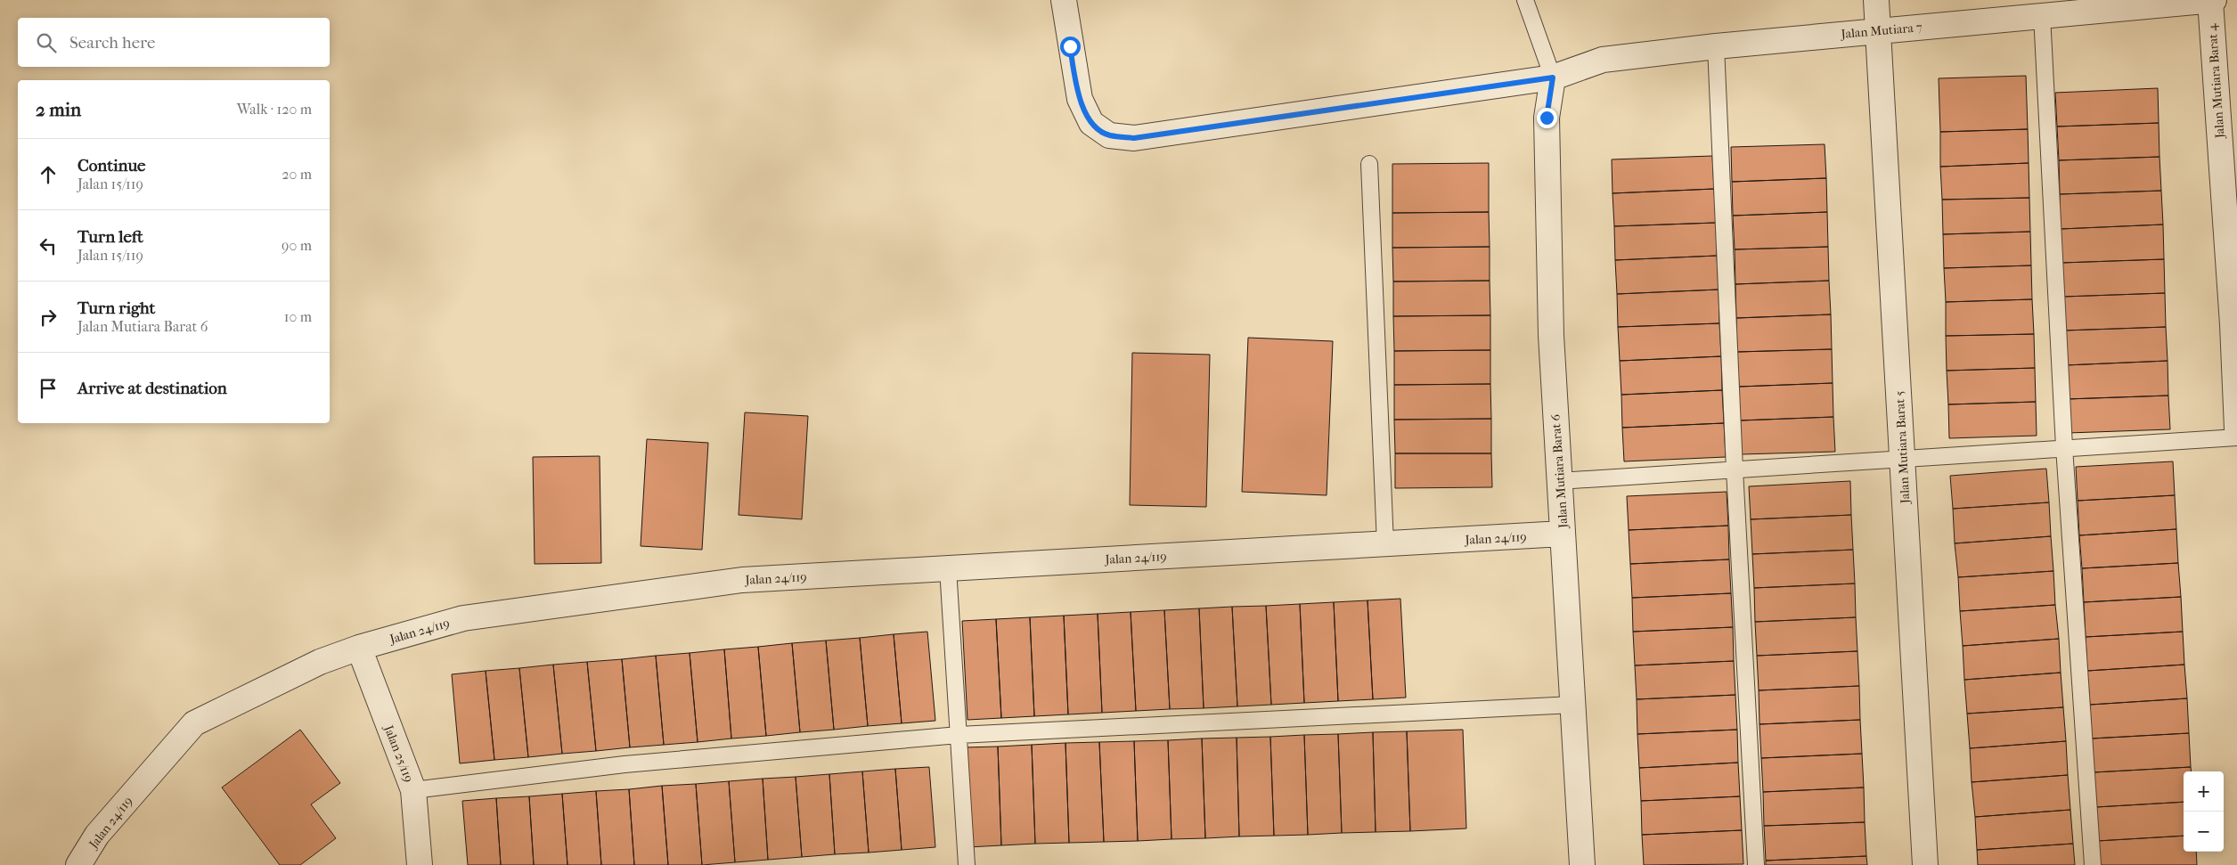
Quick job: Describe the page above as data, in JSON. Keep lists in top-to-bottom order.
{
  "streets": {
    "street": [
      "Jalan Mutiara 7",
      "Jalan Mutiara Barat 4",
      "Jalan Mutiara Barat 5",
      "Jalan Mutiara Barat 6",
      "Jalan 24/119",
      "Jalan 25/119"
    ]
  },
  "crossings": [
    ["Jalan Mutiara 7", "Jalan Mutiara Barat 4"],
    ["Jalan Mutiara 7", "Jalan Mutiara Barat 5"],
    ["Jalan Mutiara 7", "Jalan Mutiara Barat 6"],
    ["Jalan Mutiara Barat 6", "Jalan 24/119"],
    ["Jalan 24/119", "Jalan 25/119"]
  ],
  "page": {
    "search": "Search here",
    "heading": ["2 min", "Walk · 120 m"],
    "list": [
      ["Continue", "Jalan 15/119", "20 m"],
      ["Turn left", "Jalan 15/119", "90 m"],
      ["Turn right", "Jalan Mutiara Barat 6", "10 m"],
      "Arrive at destination"
    ],
    "map_buttons": ["+", "−"]
  }
}
